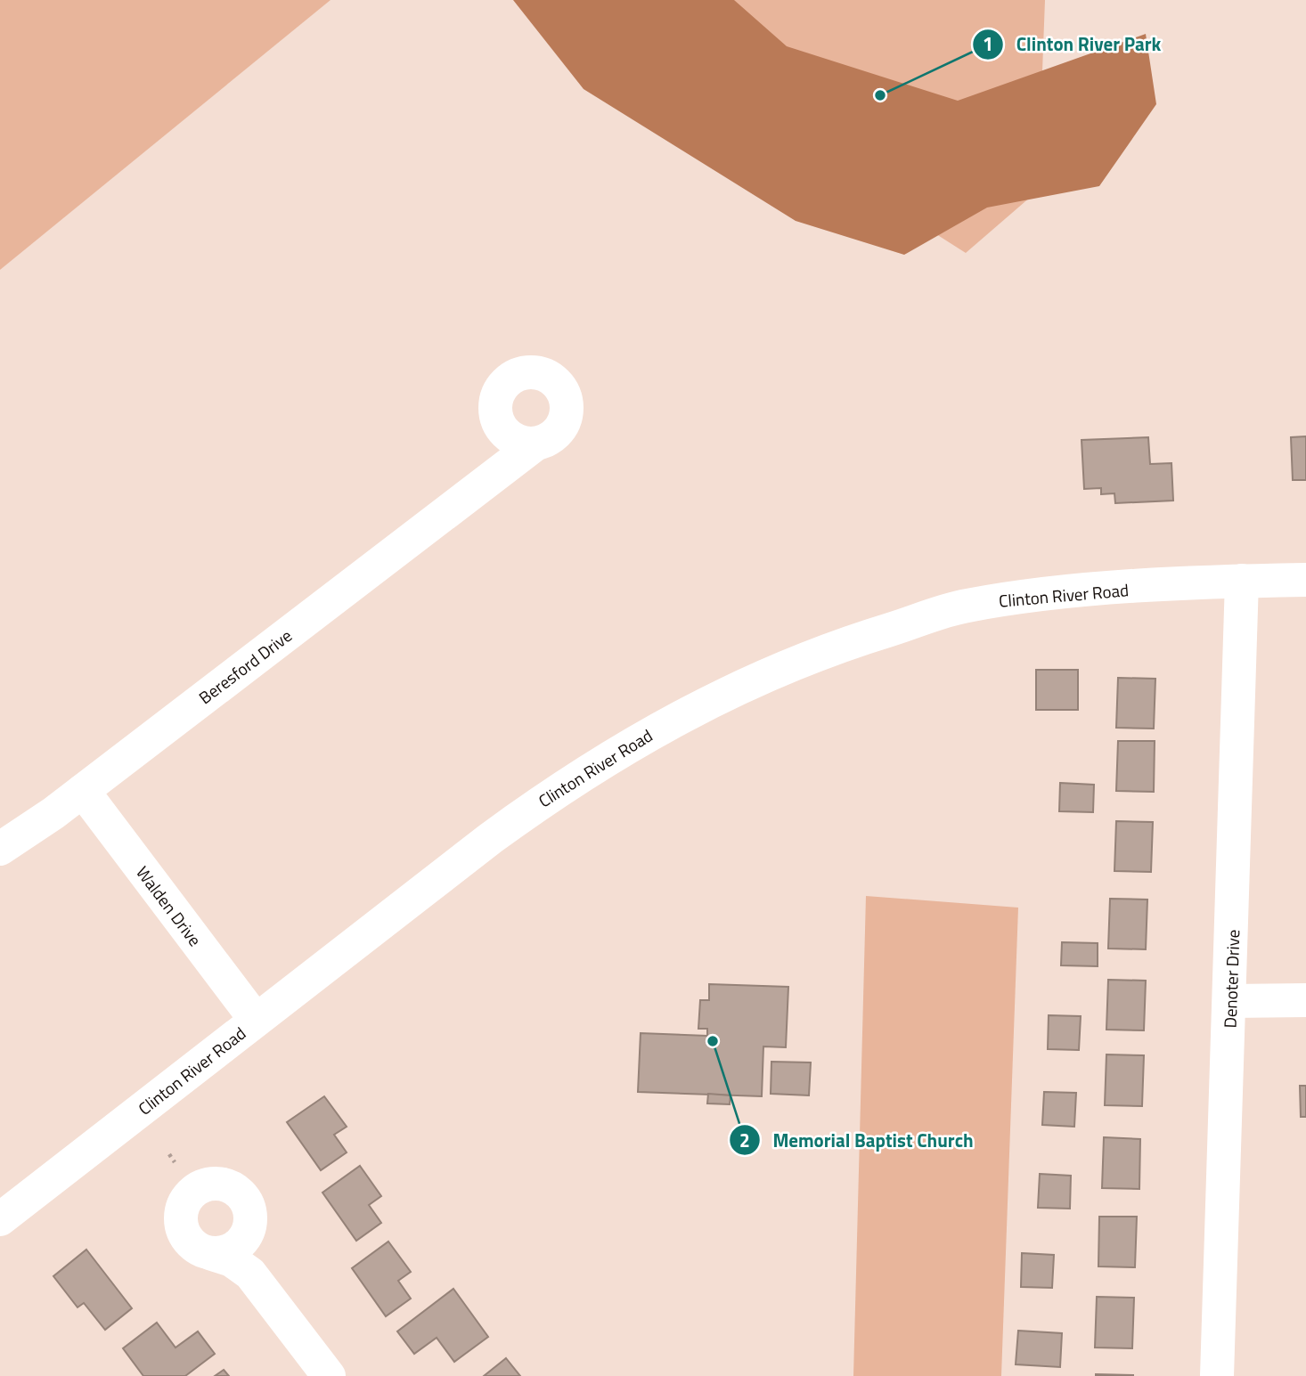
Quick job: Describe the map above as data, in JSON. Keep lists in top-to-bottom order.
{
  "streets": {
    "street": [
      "Clinton River Road",
      "Beresford Drive",
      "Walden Drive",
      "Denoter Drive"
    ]
  },
  "crossings": [
    ["Clinton River Road", "Walden Drive"],
    ["Clinton River Road", "Denoter Drive"],
    ["Beresford Drive", "Walden Drive"]
  ],
  "places": ["Clinton River Park", "Memorial Baptist Church"]
}
